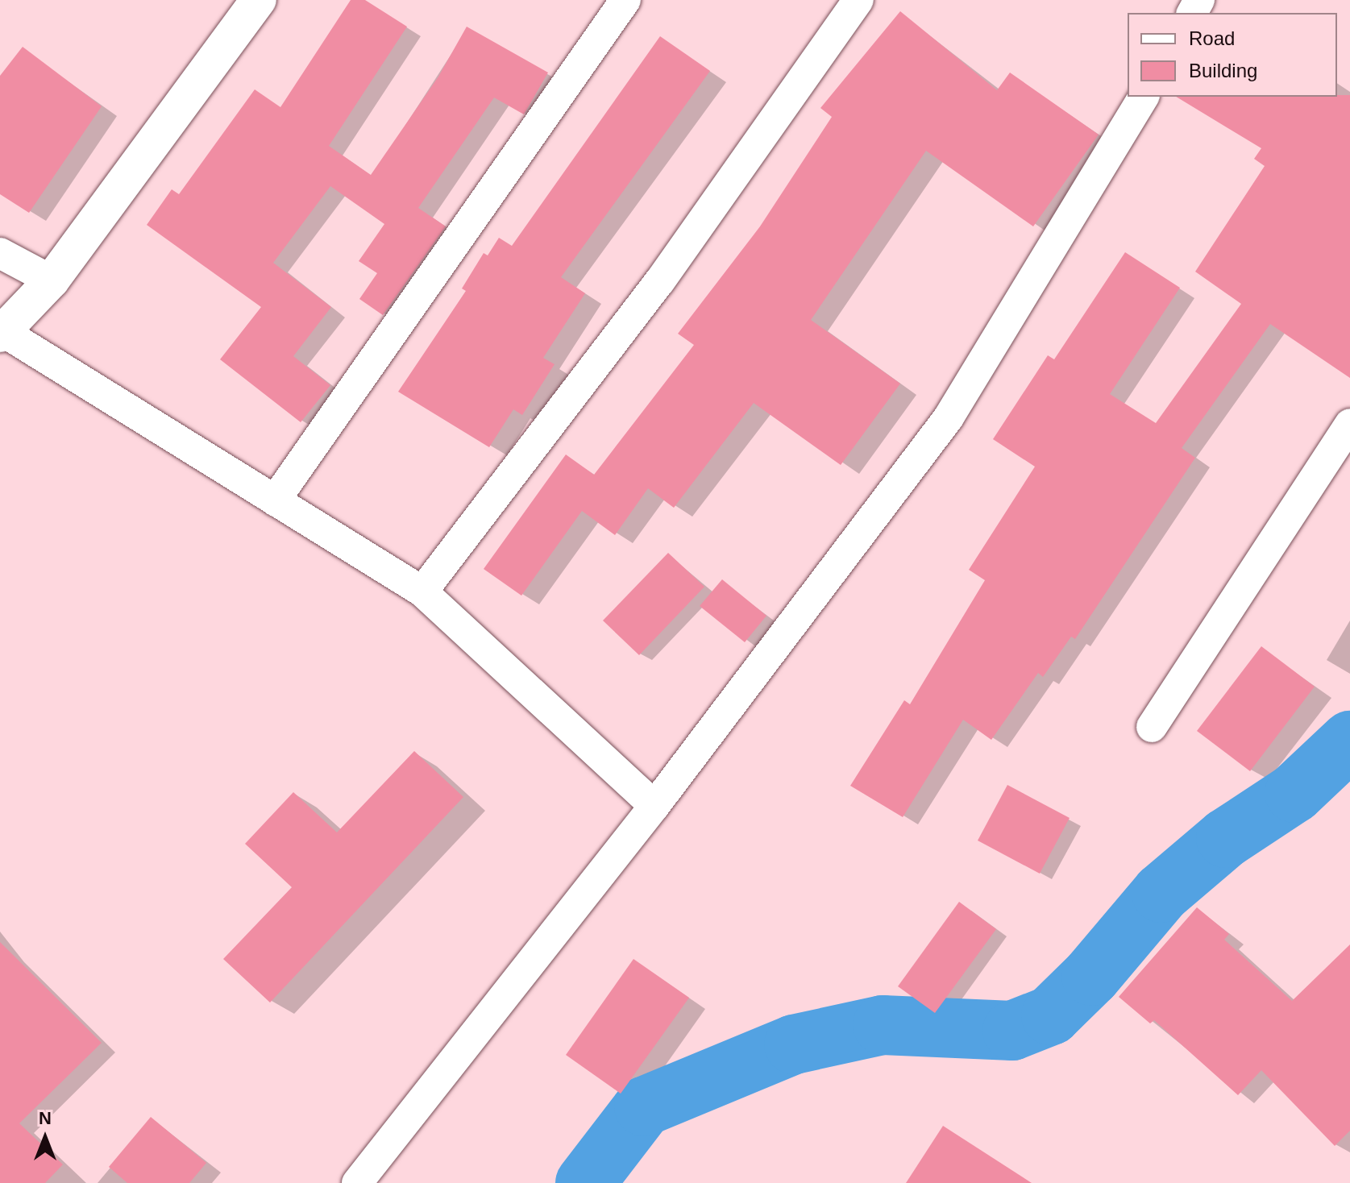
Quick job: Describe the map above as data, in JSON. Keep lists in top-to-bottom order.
{
  "legend": ["Road", "Building"],
  "north": "top"
}
